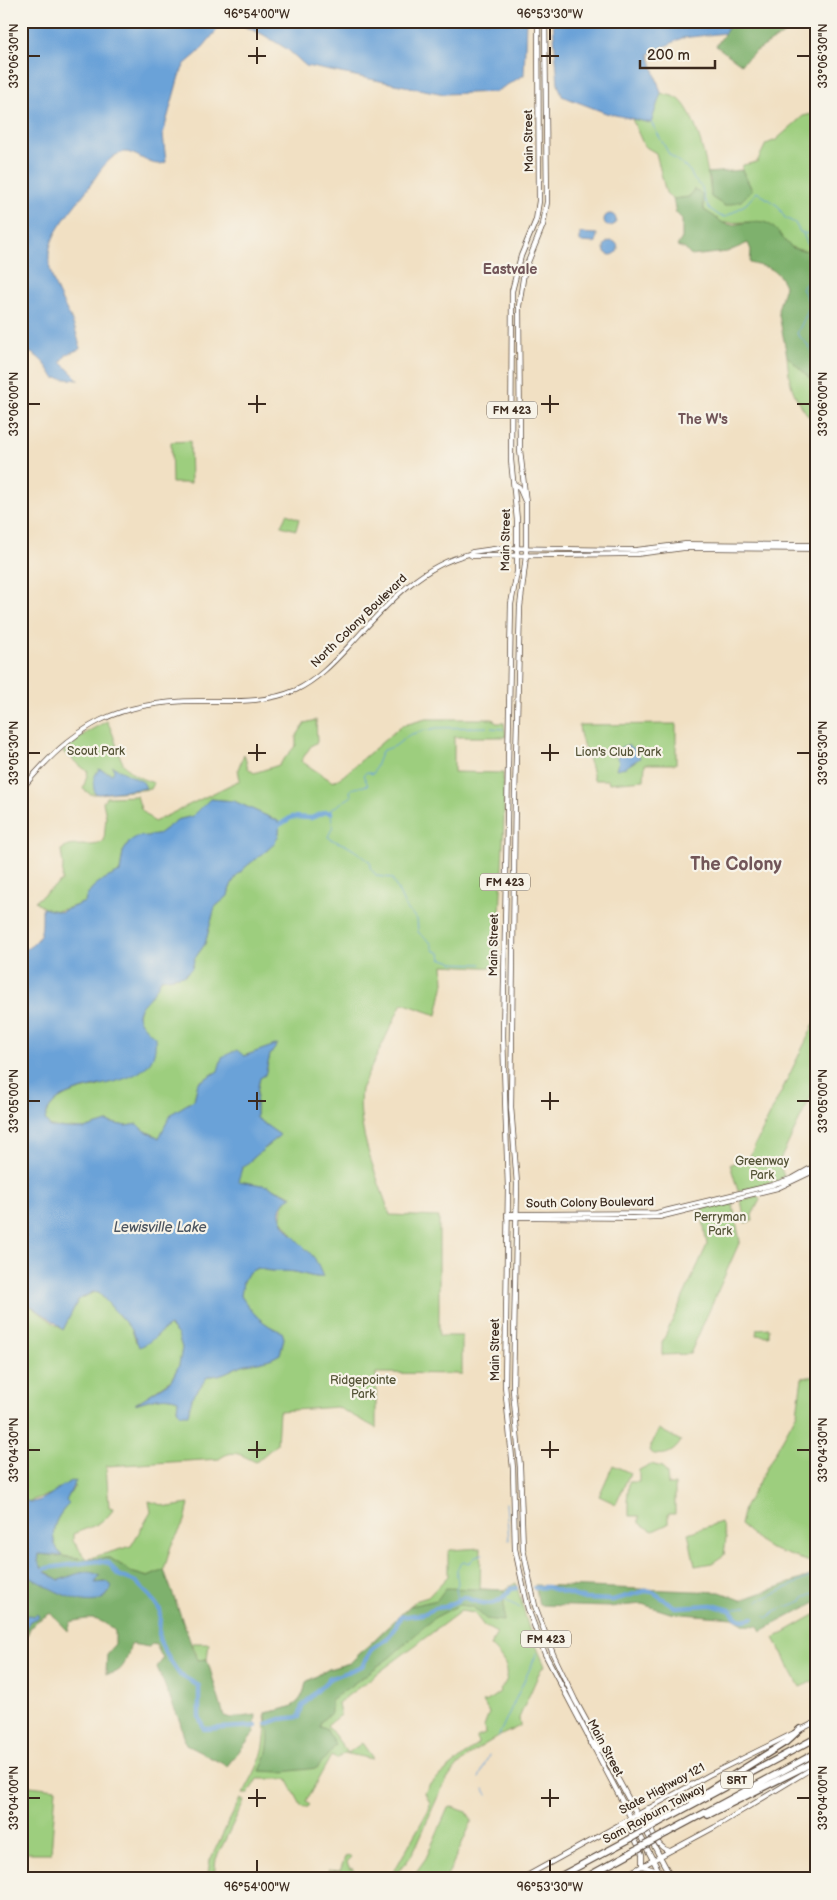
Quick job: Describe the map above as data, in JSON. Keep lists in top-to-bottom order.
{
  "streets": {
    "highway": ["SRT", "Sam Rayburn Tollway"],
    "main road": [
      "Main Street",
      "FM 423",
      "North Colony Boulevard",
      "South Colony Boulevard",
      "State Highway 121"
    ]
  },
  "crossings": [
    ["Main Street", "FM 423"],
    ["Main Street", "North Colony Boulevard"],
    ["Main Street", "South Colony Boulevard"],
    ["Main Street", "State Highway 121"],
    ["FM 423", "State Highway 121"]
  ],
  "districts": ["Eastvale", "The W's", "The Colony"],
  "water": ["Lewisville Lake"],
  "parks": [
    "Scout Park",
    "Lion's Club Park",
    "Greenway Park",
    "Perryman Park",
    "Ridgepointe Park"
  ],
  "scale_bar": "200 m",
  "coordinates": [
    "96°54'00\"W",
    "96°53'30\"W",
    "33°06'30\"N",
    "33°06'00\"N",
    "33°05'30\"N",
    "33°05'00\"N",
    "33°04'30\"N",
    "33°04'00\"N"
  ]
}
